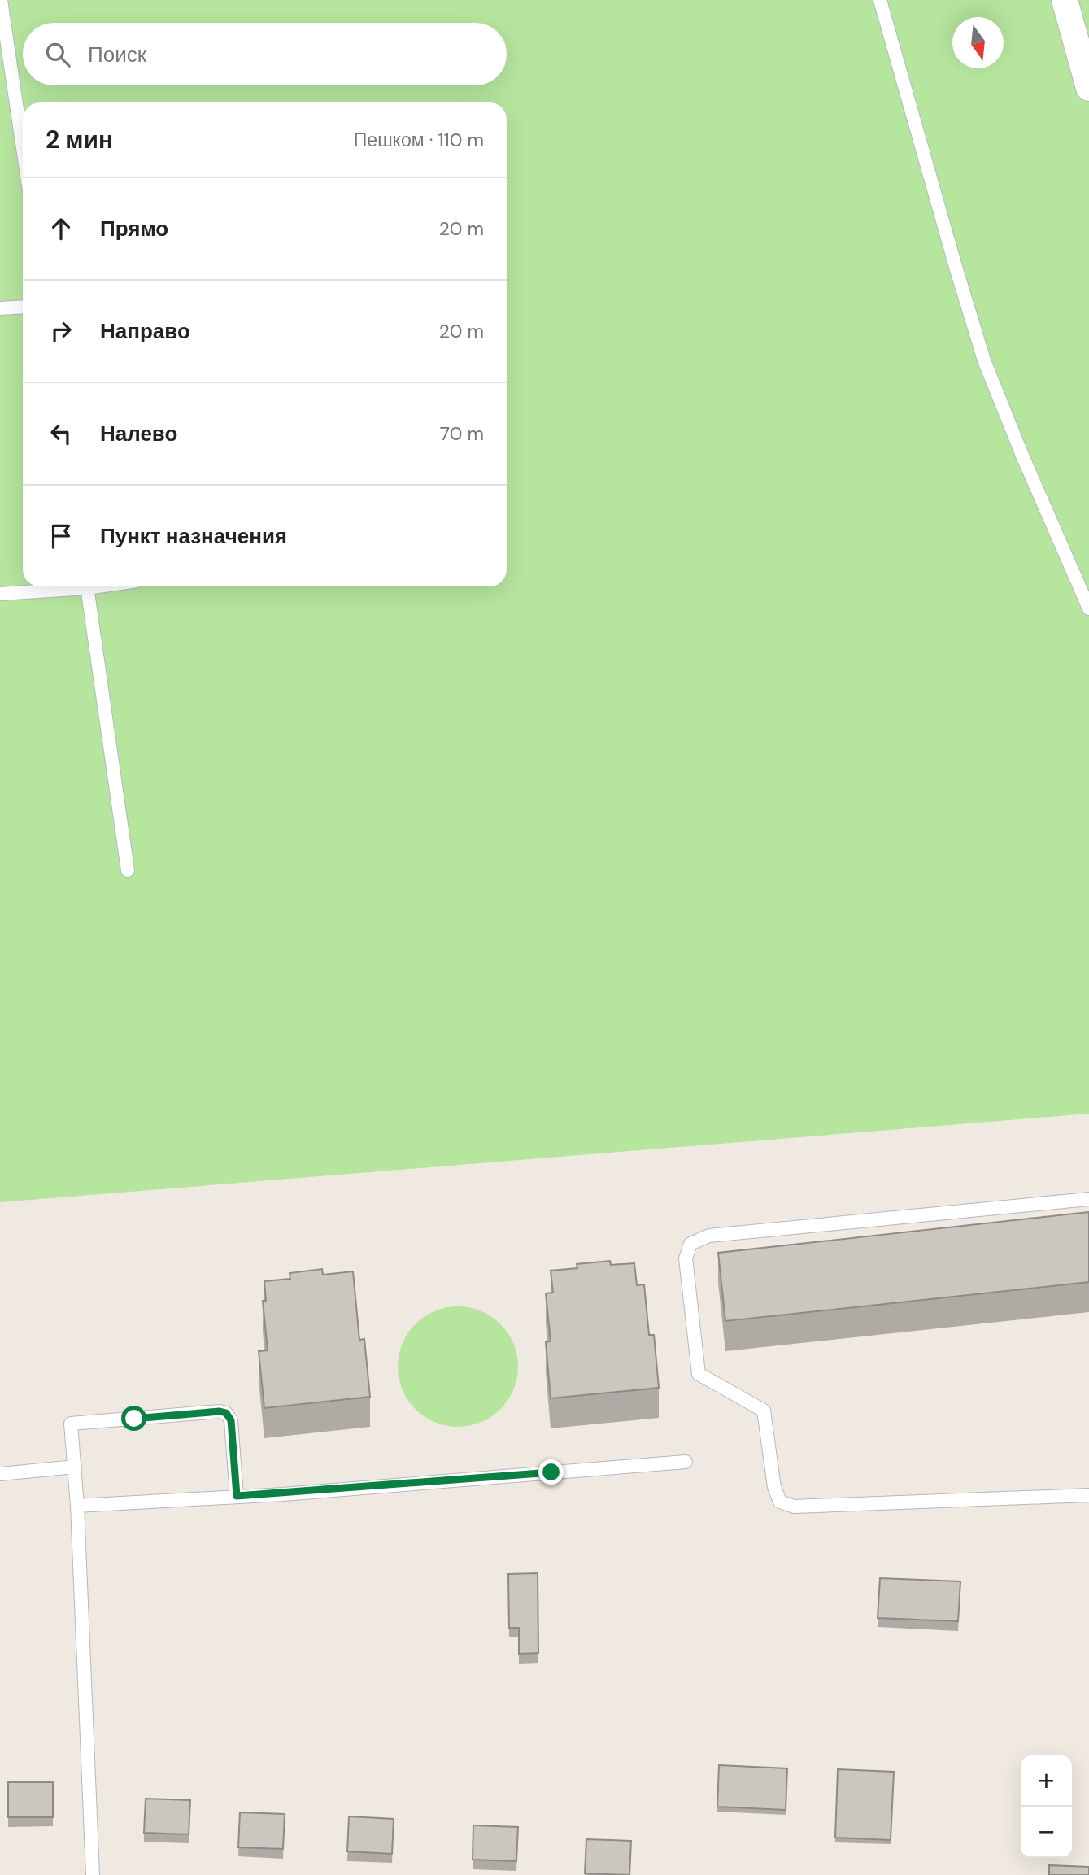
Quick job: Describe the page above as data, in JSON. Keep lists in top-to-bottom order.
{
  "north": "bottom",
  "page": {
    "search": "Поиск",
    "heading": ["2 мин", "Пешком · 110 m"],
    "list": [
      ["Прямо", "20 m"],
      ["Направо", "20 m"],
      ["Налево", "70 m"],
      "Пункт назначения"
    ],
    "map_buttons": ["+", "−"]
  }
}
